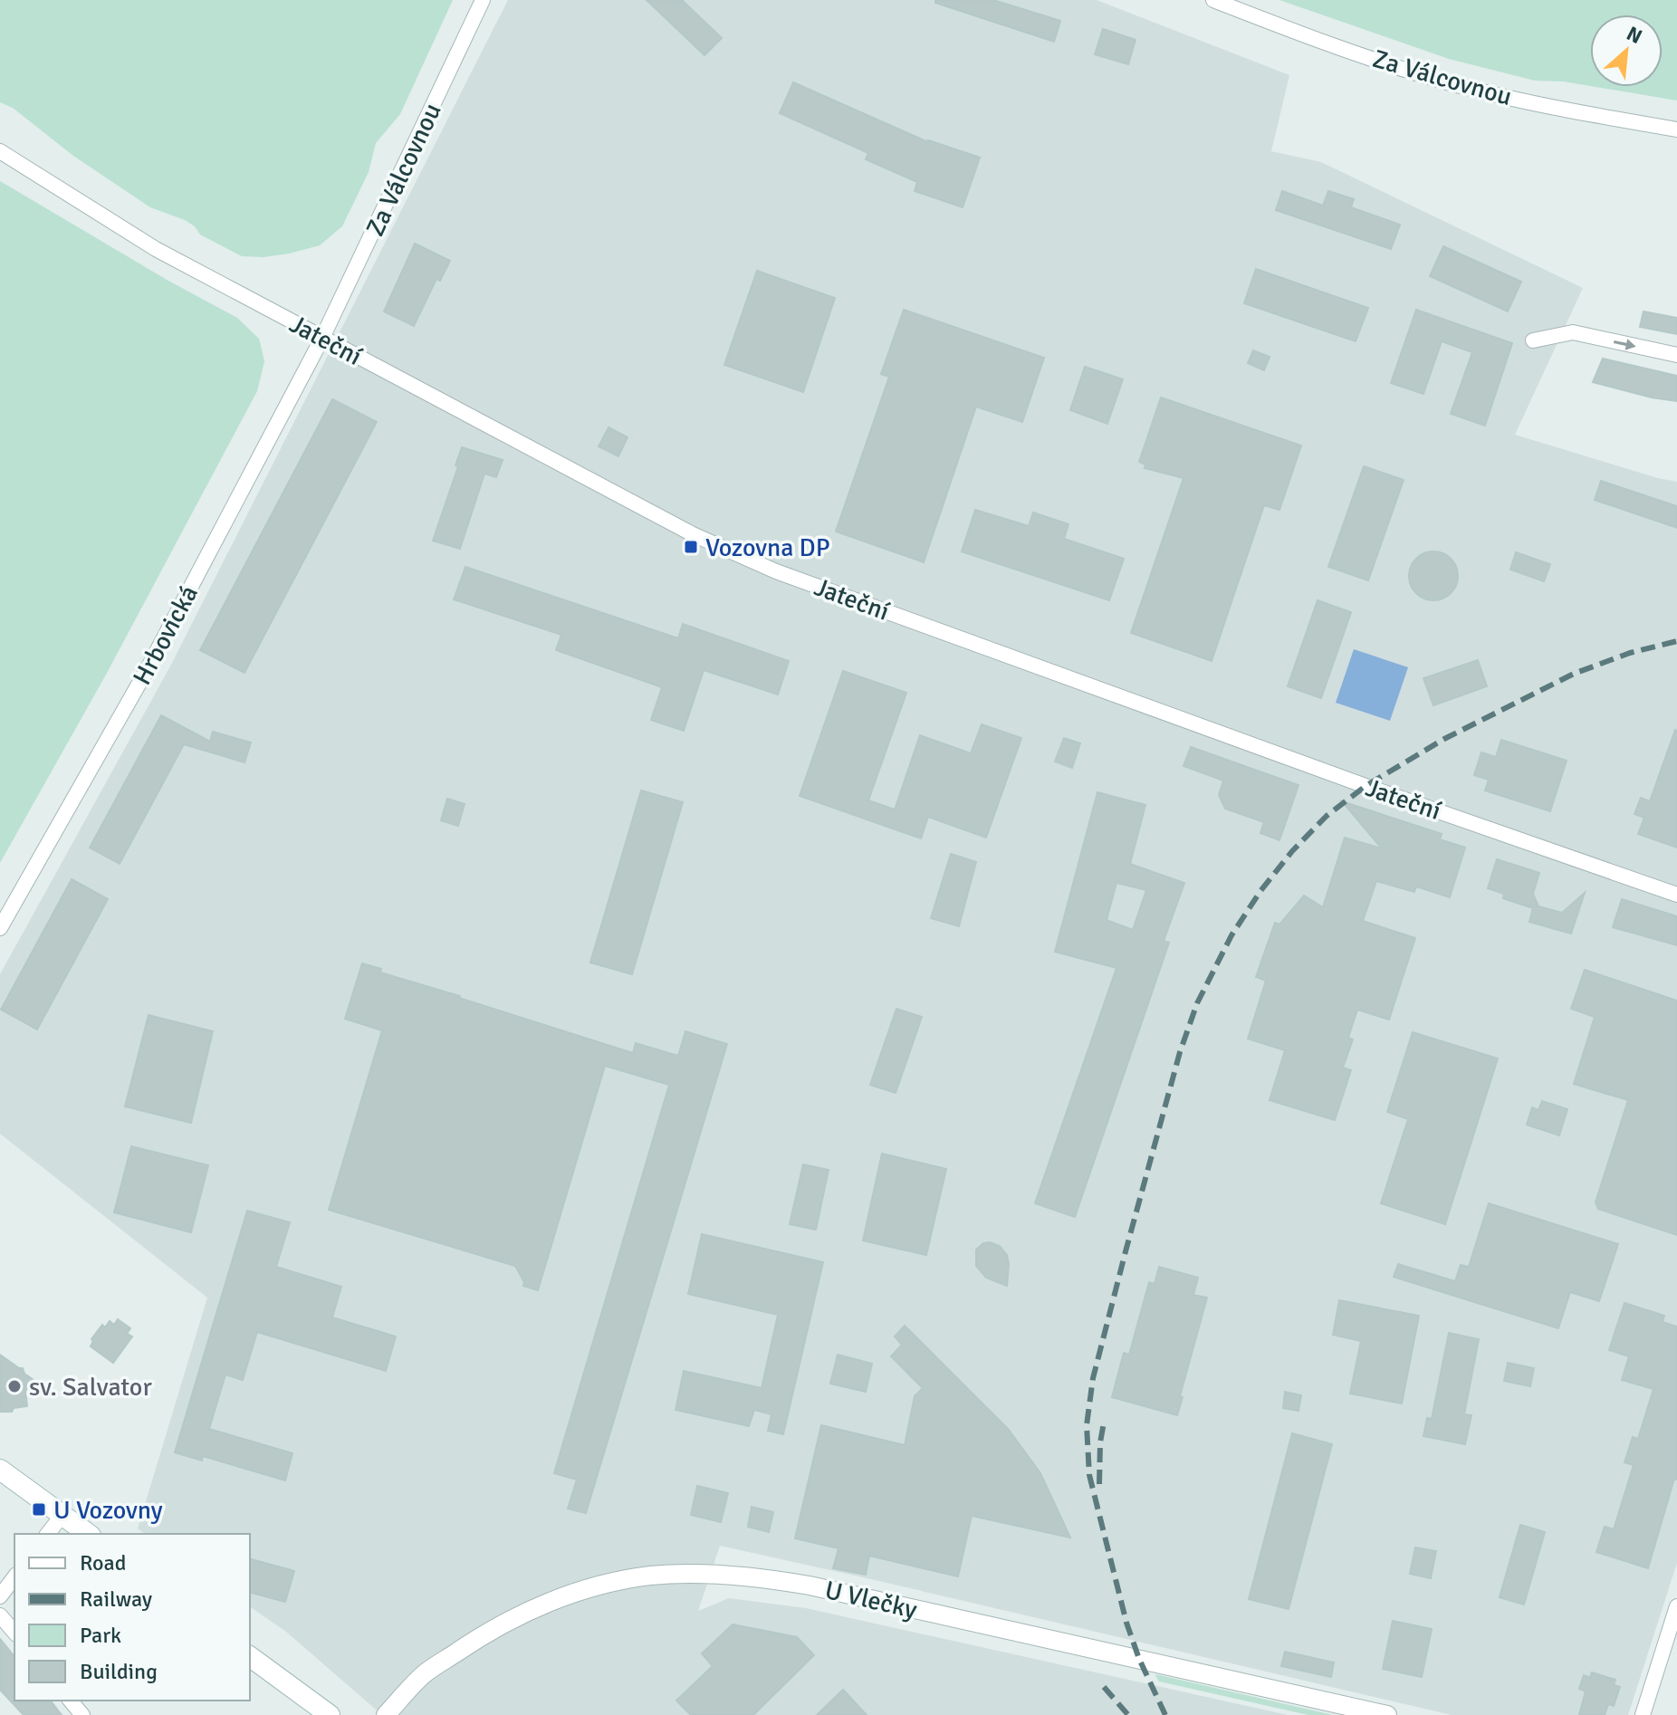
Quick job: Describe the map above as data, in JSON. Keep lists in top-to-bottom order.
{
  "streets": {
    "street": [
      "Za Válcovnou",
      "Jateční",
      "Hrbovická",
      "U Vlečky"
    ]
  },
  "crossings": [
    ["Za Válcovnou", "Jateční"],
    ["Za Válcovnou", "Hrbovická"],
    ["Jateční", "Hrbovická"]
  ],
  "places": {
    "transit": ["Vozovna DP", "U Vozovny"],
    "other": ["sv. Salvator"]
  },
  "legend": [
    "Road",
    "Railway",
    "Park",
    "Building"
  ],
  "north": "top right"
}
